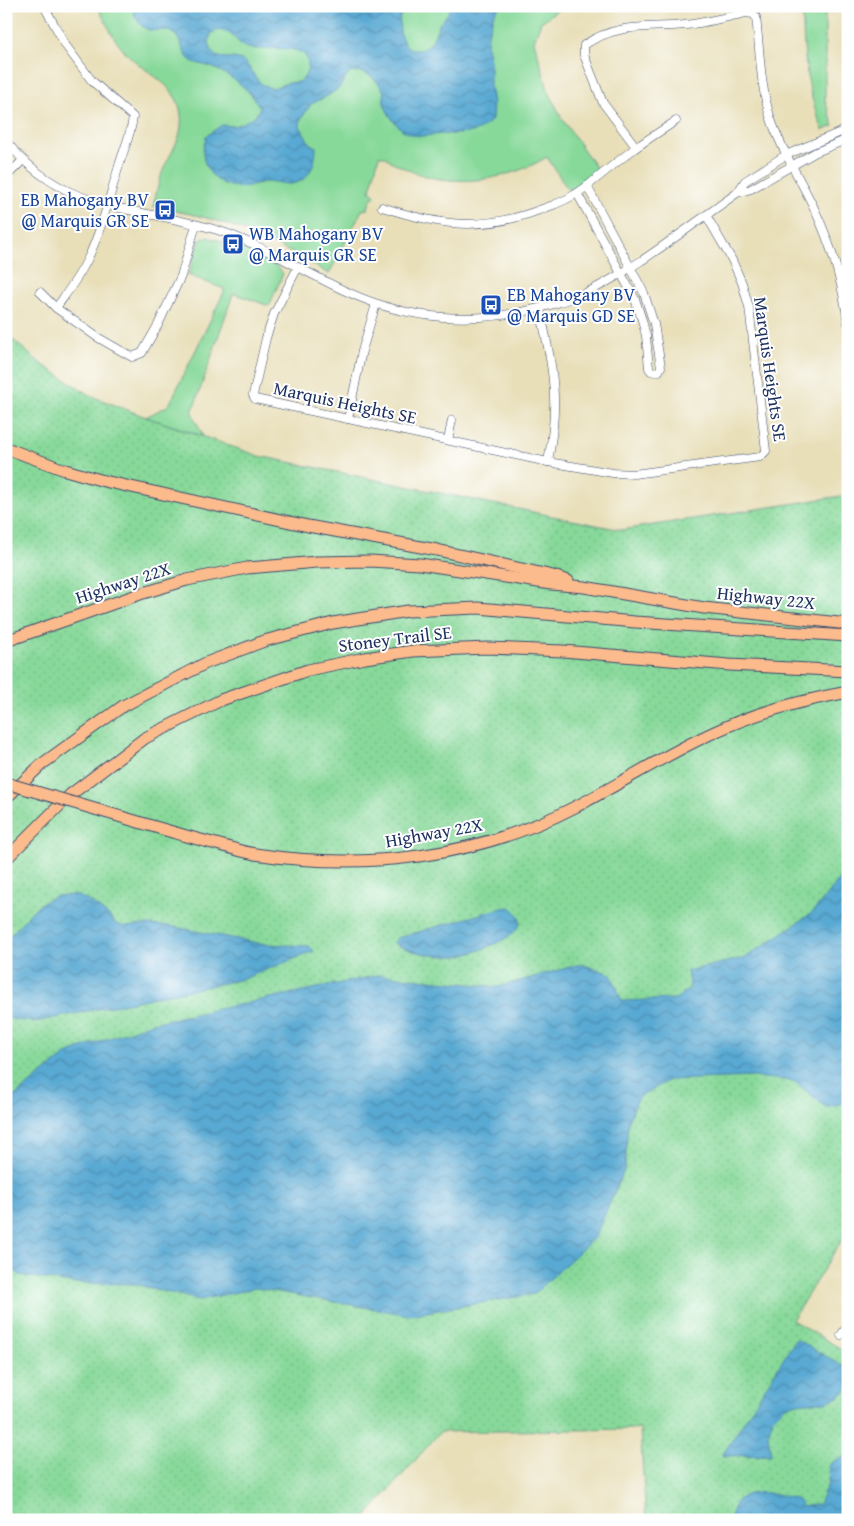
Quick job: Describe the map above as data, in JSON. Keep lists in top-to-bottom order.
{
  "streets": {
    "highway": ["Highway 22X", "Stoney Trail SE"],
    "street": ["Marquis Heights SE"]
  },
  "places": {
    "bus stop": ["EB Mahogany BV @ Marquis GR SE", "WB Mahogany BV @ Marquis GR SE", "EB Mahogany BV @ Marquis GD SE"]
  }
}
